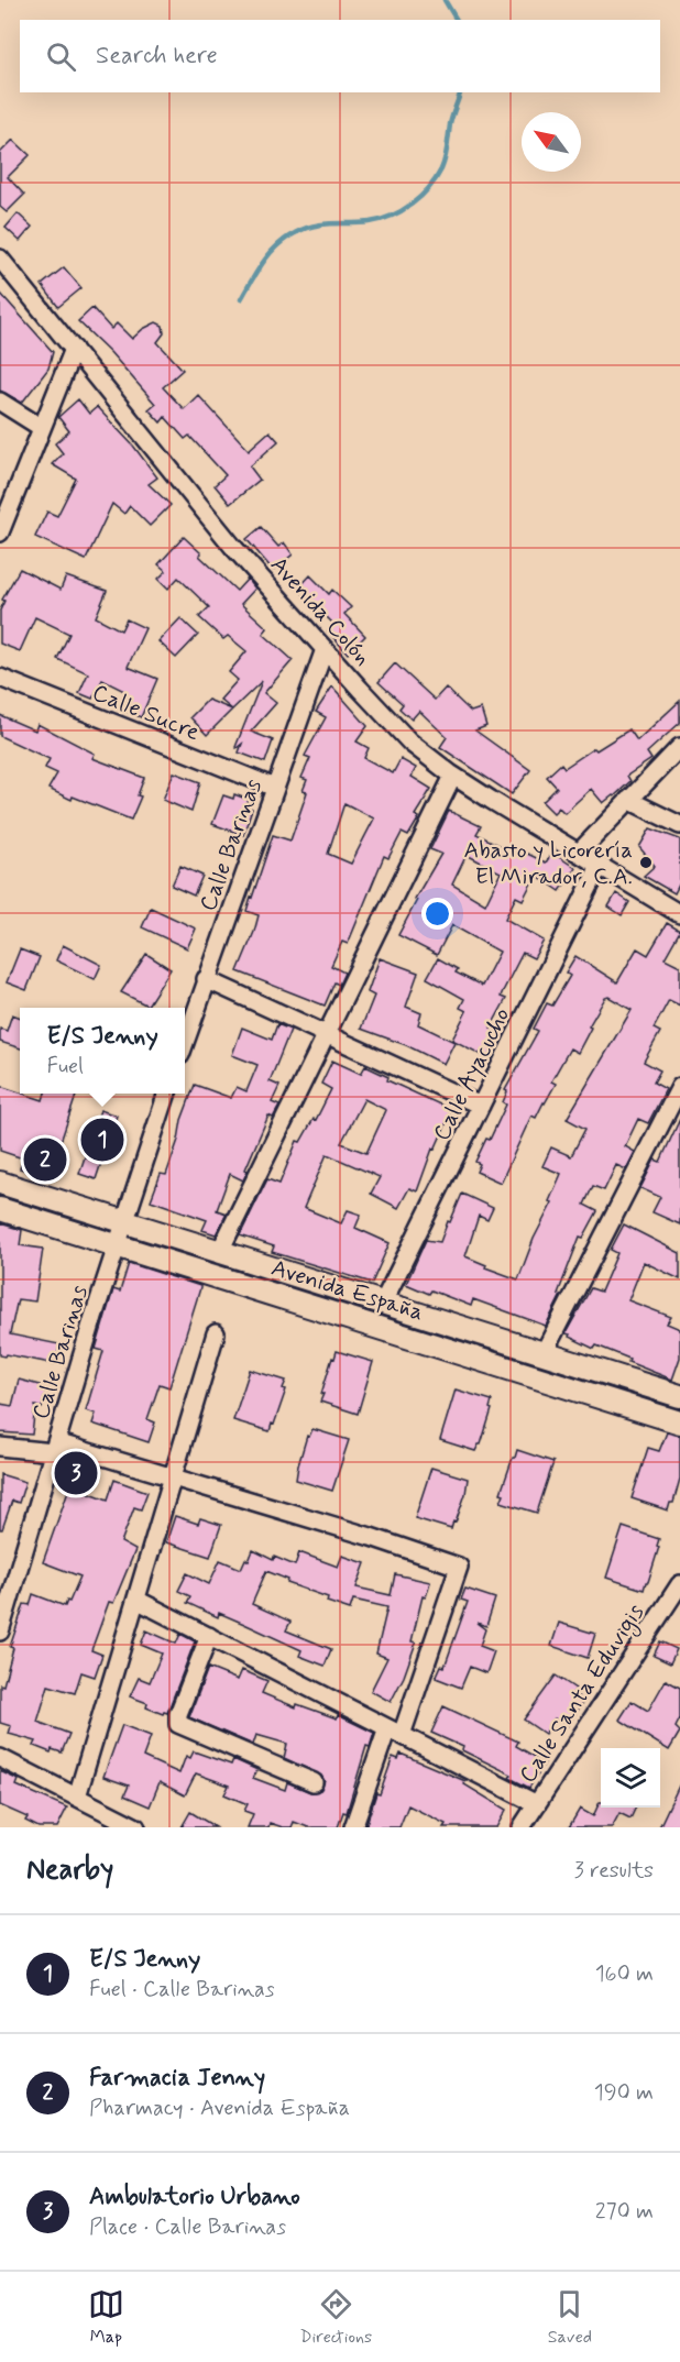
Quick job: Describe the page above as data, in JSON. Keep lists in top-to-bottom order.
{
  "streets": {
    "main road": ["Avenida España"],
    "street": [
      "Avenida Colón",
      "Calle Sucre",
      "Calle Barinas",
      "Calle Ayacucho",
      "Calle Santa Eduvigis"
    ]
  },
  "crossings": [
    ["Avenida Colón", "Calle Barinas"],
    ["Avenida Colón", "Calle Ayacucho"],
    ["Calle Sucre", "Calle Barinas"],
    ["Calle Barinas", "Avenida España"],
    ["Calle Ayacucho", "Avenida España"]
  ],
  "places": ["Abasto y Licorería El Mirador, C.A."],
  "north": "top left",
  "page": {
    "search": "Search here",
    "popup": ["E/S Jenny", "Fuel"],
    "pins": ["1", "2", "3"],
    "heading": ["Nearby", "3 results"],
    "list": [
      {
        "mark": "1",
        "name": "E/S Jenny",
        "note": "Fuel · Calle Barinas",
        "value": "160 m"
      },
      {
        "mark": "2",
        "name": "Farmacia Jenny",
        "note": "Pharmacy · Avenida España",
        "value": "190 m"
      },
      {
        "mark": "3",
        "name": "Ambulatorio Urbano",
        "note": "Place · Calle Barinas",
        "value": "270 m"
      }
    ],
    "nav": ["Map", "Directions", "Saved"]
  }
}
